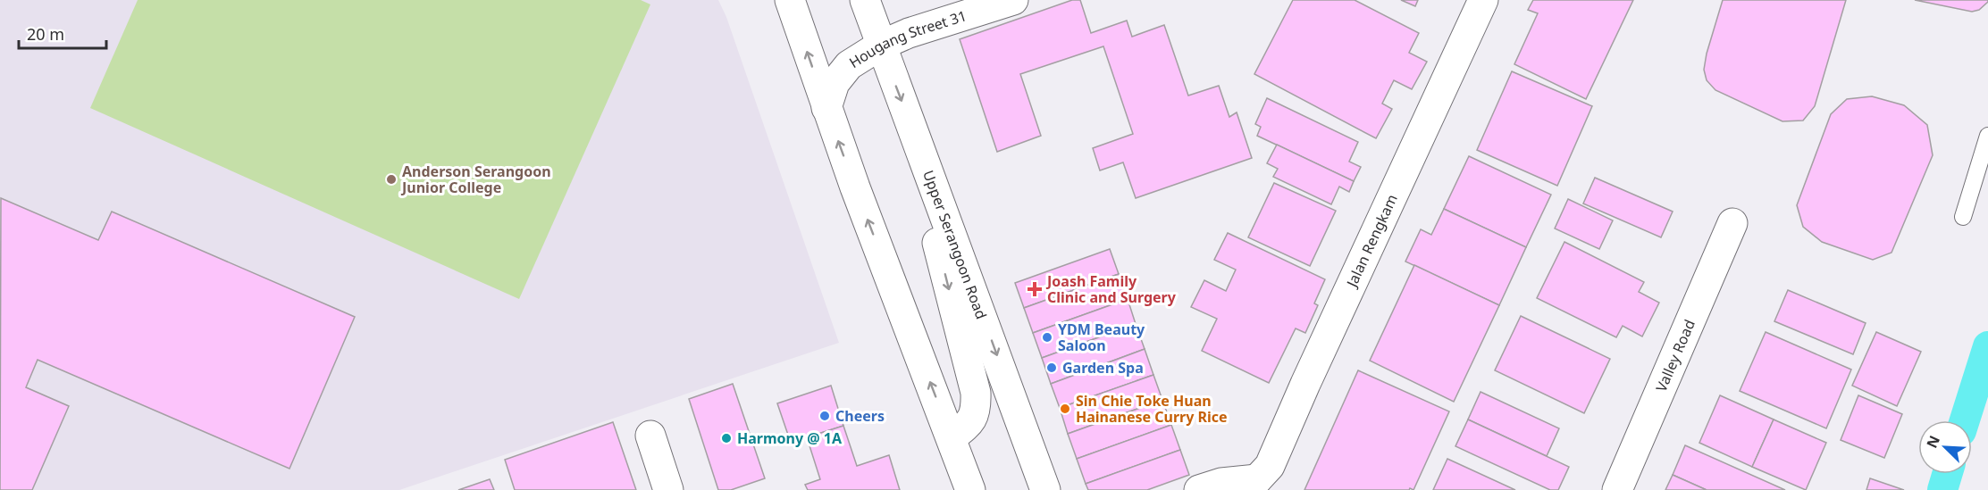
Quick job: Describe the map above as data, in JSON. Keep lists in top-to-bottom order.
{
  "streets": {
    "main road": [
      "Hougang Street 31",
      "Jalan Rengkam",
      "Upper Serangoon Road",
      "Valley Road"
    ]
  },
  "crossings": [
    ["Hougang Street 31", "Upper Serangoon Road"]
  ],
  "places": {
    "other": [
      "Anderson Serangoon Junior College",
      "YDM Beauty Saloon",
      "Garden Spa",
      "Sin Chie Toke Huan Hainanese Curry Rice",
      "Cheers",
      "Harmony @ 1A"
    ],
    "health": ["Joash Family Clinic and Surgery"]
  },
  "scale_bar": "20 m",
  "north": "top left"
}
